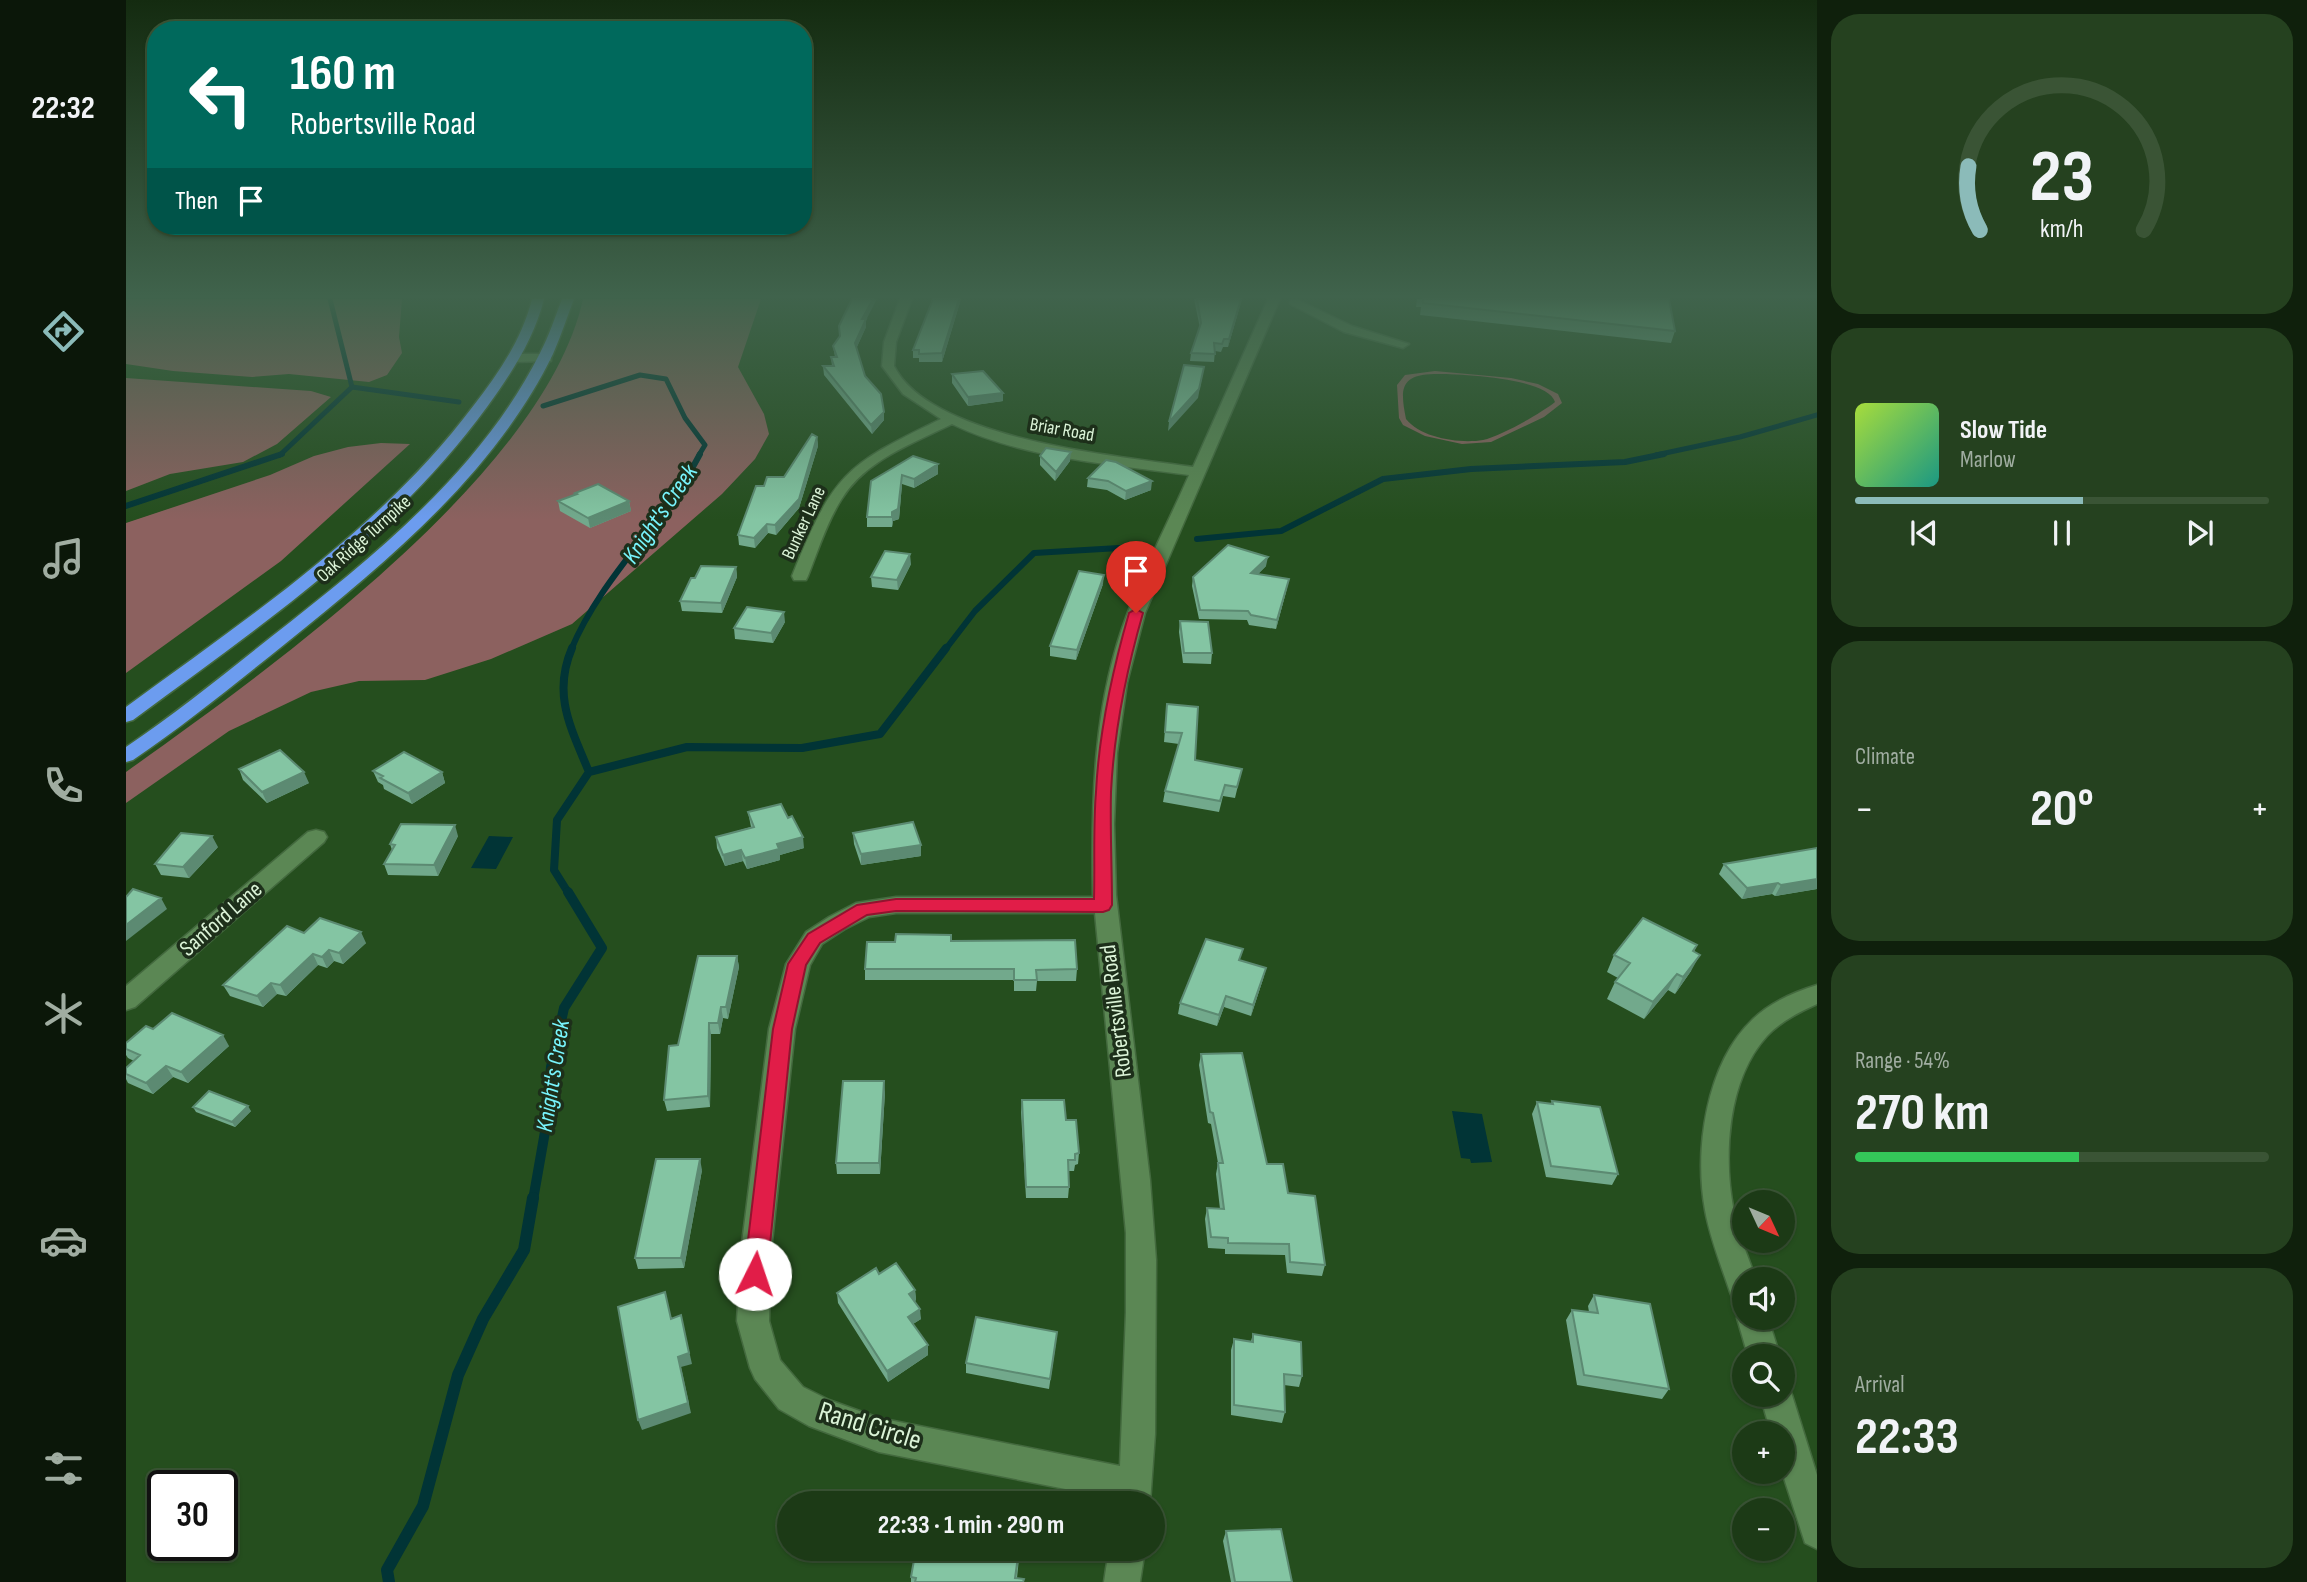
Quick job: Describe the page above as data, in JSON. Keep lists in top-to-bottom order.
{
  "streets": {
    "highway": ["Oak Ridge Turnpike"],
    "street": [
      "Briar Road",
      "Bunker Lane",
      "Sanford Lane",
      "Robertsville Road",
      "Rand Circle"
    ]
  },
  "crossings": [
    ["Briar Road", "Bunker Lane"],
    ["Briar Road", "Robertsville Road"],
    ["Robertsville Road", "Rand Circle"]
  ],
  "water": ["Knight's Creek"],
  "north": "bottom right",
  "page": {
    "tabs": "22:32",
    "turn": ["160 m", "Robertsville Road"],
    "then": "Then",
    "song": ["Slow Tide", "Marlow"],
    "tile": [
      "Climate",
      ["Range · 54%", "270 km"],
      ["Arrival", "22:33"]
    ],
    "heat": ["−", "20°", "+"],
    "map_buttons": ["+", "−"],
    "limit": "30",
    "trip": "22:33 · 1 min · 290 m",
    "gauge": ["23", "km/h"]
  }
}
